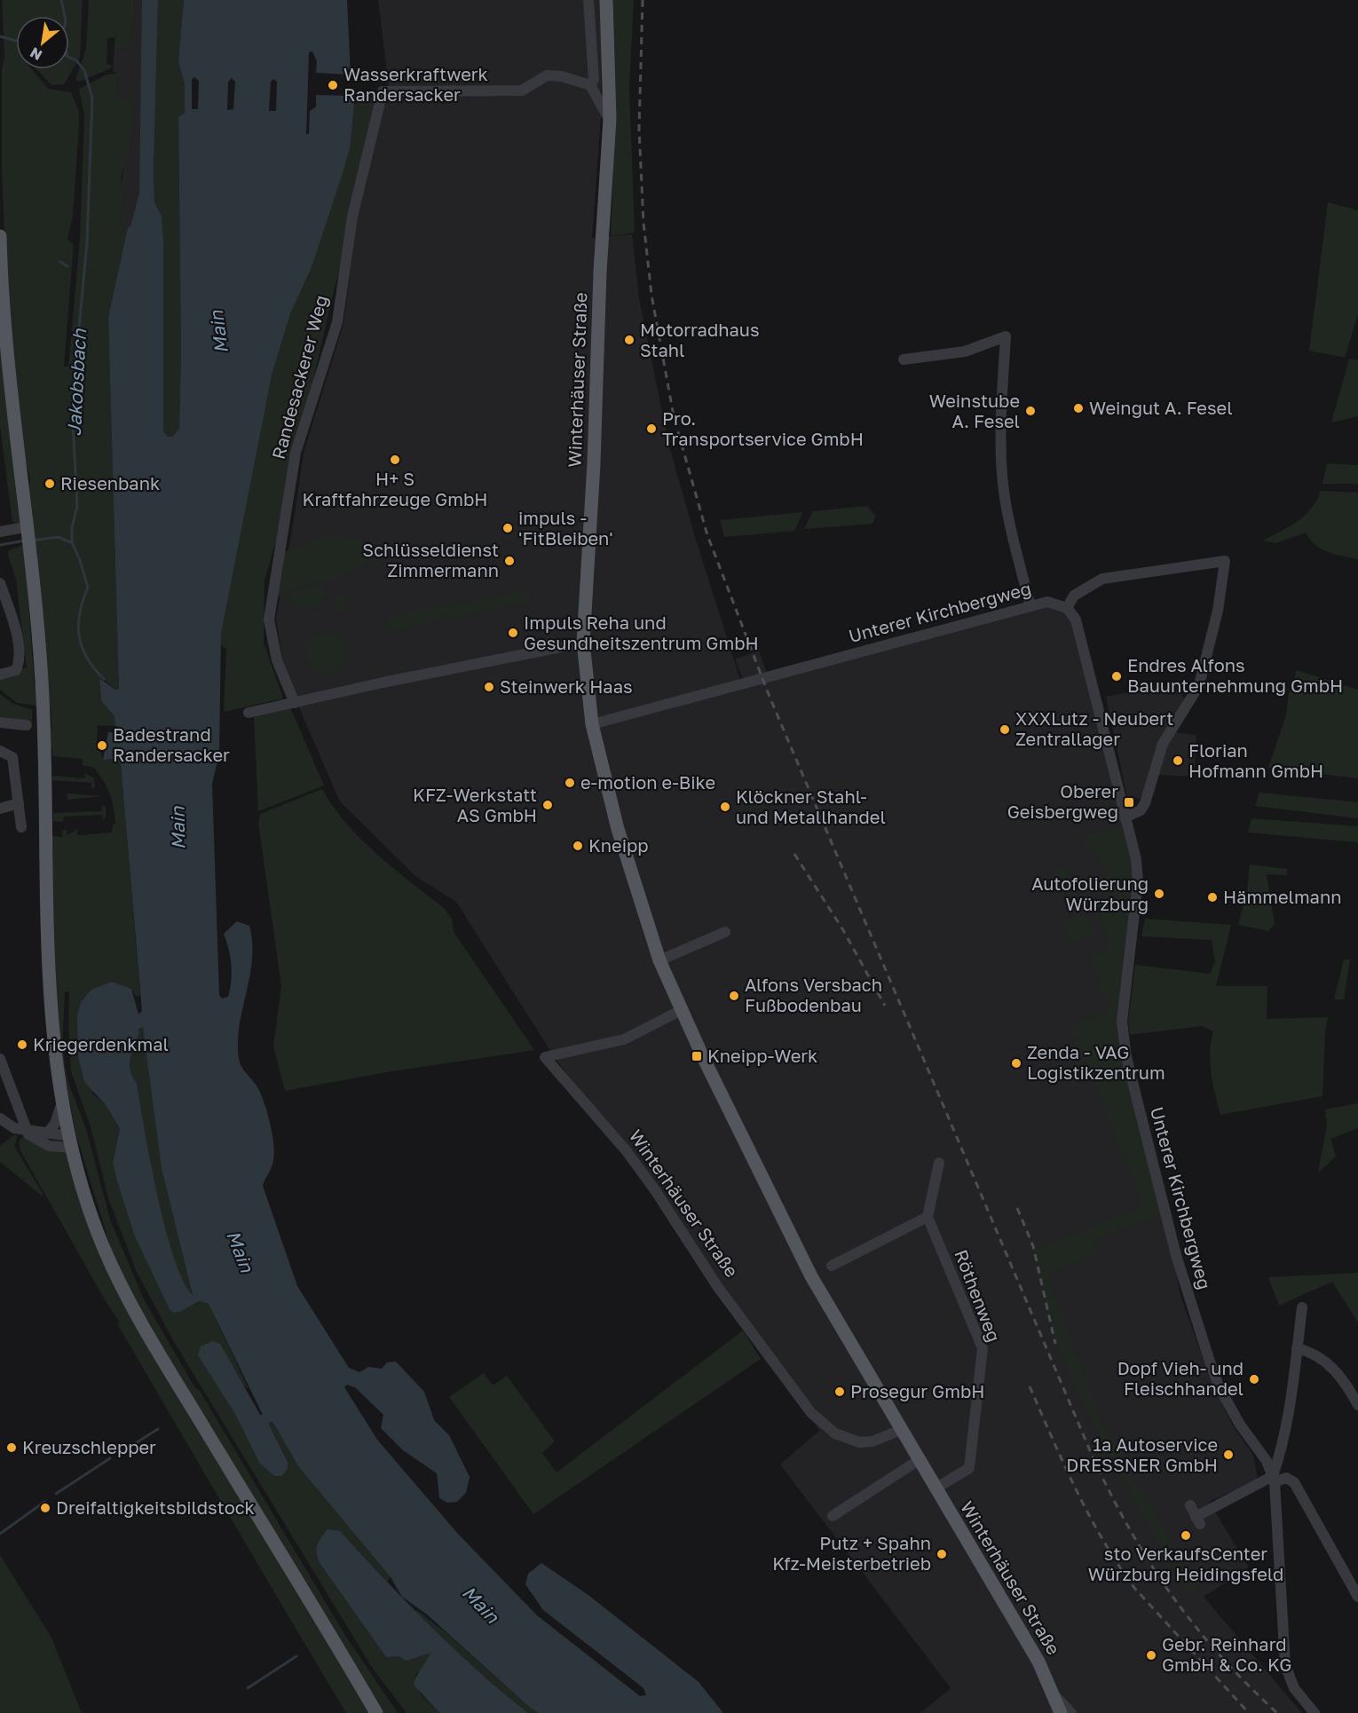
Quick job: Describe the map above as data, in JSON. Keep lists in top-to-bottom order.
{
  "streets": {
    "main road": ["Winterhäuser Straße"],
    "street": ["Randesackerer Weg", "Unterer Kirchbergweg", "Röthenweg"]
  },
  "crossings": [
    ["Winterhäuser Straße", "Unterer Kirchbergweg"],
    ["Winterhäuser Straße", "Röthenweg"]
  ],
  "water": ["Main", "Jakobsbach"],
  "places": {
    "other": [
      "Wasserkraftwerk Randersacker",
      "Motorradhaus Stahl",
      "Weingut A. Fesel",
      "Weinstube A. Fesel",
      "Pro. Transportservice GmbH",
      "H+ S Kraftfahrzeuge GmbH",
      "Riesenbank",
      "impuls - 'FitBleiben'",
      "Schlüsseldienst Zimmermann",
      "Impuls Reha und Gesundheitszentrum GmbH",
      "Endres Alfons Bauunternehmung GmbH",
      "Steinwerk Haas",
      "XXXLutz - Neubert Zentrallager",
      "Badestrand Randersacker",
      "Florian Hofmann GmbH",
      "e-motion e-Bike",
      "KFZ-Werkstatt AS GmbH",
      "Klöckner Stahl- und Metallhandel",
      "Kneipp",
      "Autofolierung Würzburg",
      "Hämmelmann",
      "Alfons Versbach Fußbodenbau",
      "Kriegerdenkmal",
      "Zenda - VAG Logistikzentrum",
      "Dopf Vieh- und Fleischhandel",
      "Prosegur GmbH",
      "Kreuzschlepper",
      "1a Autoservice DRESSNER GmbH",
      "Dreifaltigkeitsbildstock",
      "sto VerkaufsCenter Würzburg Heidingsfeld",
      "Putz + Spahn Kfz-Meisterbetrieb",
      "Gebr. Reinhard GmbH & Co. KG"
    ],
    "transit": ["Oberer Geisbergweg", "Kneipp-Werk"]
  },
  "north": "bottom left"
}
